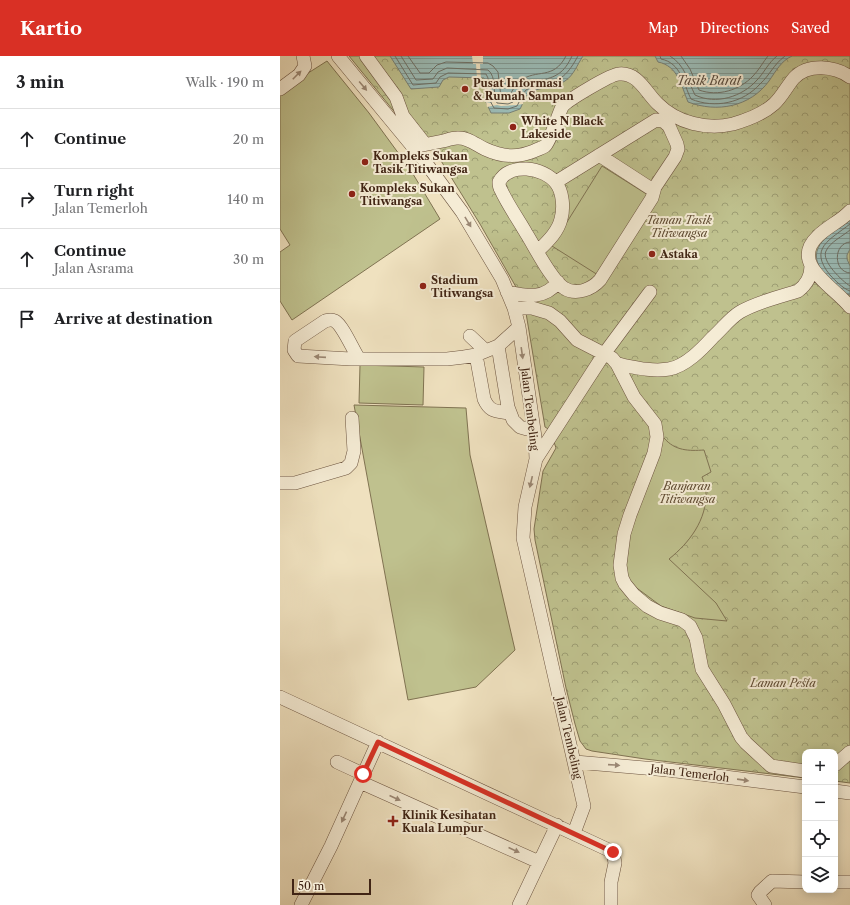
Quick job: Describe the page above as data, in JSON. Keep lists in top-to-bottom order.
{
  "streets": {
    "street": ["Jalan Tembeling", "Jalan Temerloh"]
  },
  "crossings": [
    ["Jalan Tembeling", "Jalan Temerloh"]
  ],
  "one_way": ["Jalan Tembeling", "Jalan Temerloh"],
  "water": ["Tasik Barat"],
  "parks": ["Taman Tasik Titiwangsa", "Banjaran Titiwangsa", "Laman Pesta"],
  "places": {
    "other": [
      "Pusat Informasi & Rumah Sampan",
      "White N Black Lakeside",
      "Kompleks Sukan Tasik Titiwangsa",
      "Kompleks Sukan Titiwangsa",
      "Astaka",
      "Stadium Titiwangsa"
    ],
    "health": ["Klinik Kesihatan Kuala Lumpur"]
  },
  "scale_bar": "50 m",
  "page": {
    "header": "Kartio",
    "nav": ["Map", "Directions", "Saved"],
    "heading": ["3 min", "Walk · 190 m"],
    "list": [
      ["Continue", "20 m"],
      ["Turn right", "Jalan Temerloh", "140 m"],
      ["Continue", "Jalan Asrama", "30 m"],
      "Arrive at destination"
    ],
    "map_buttons": ["+", "−"],
    "scale": "50 m"
  }
}
